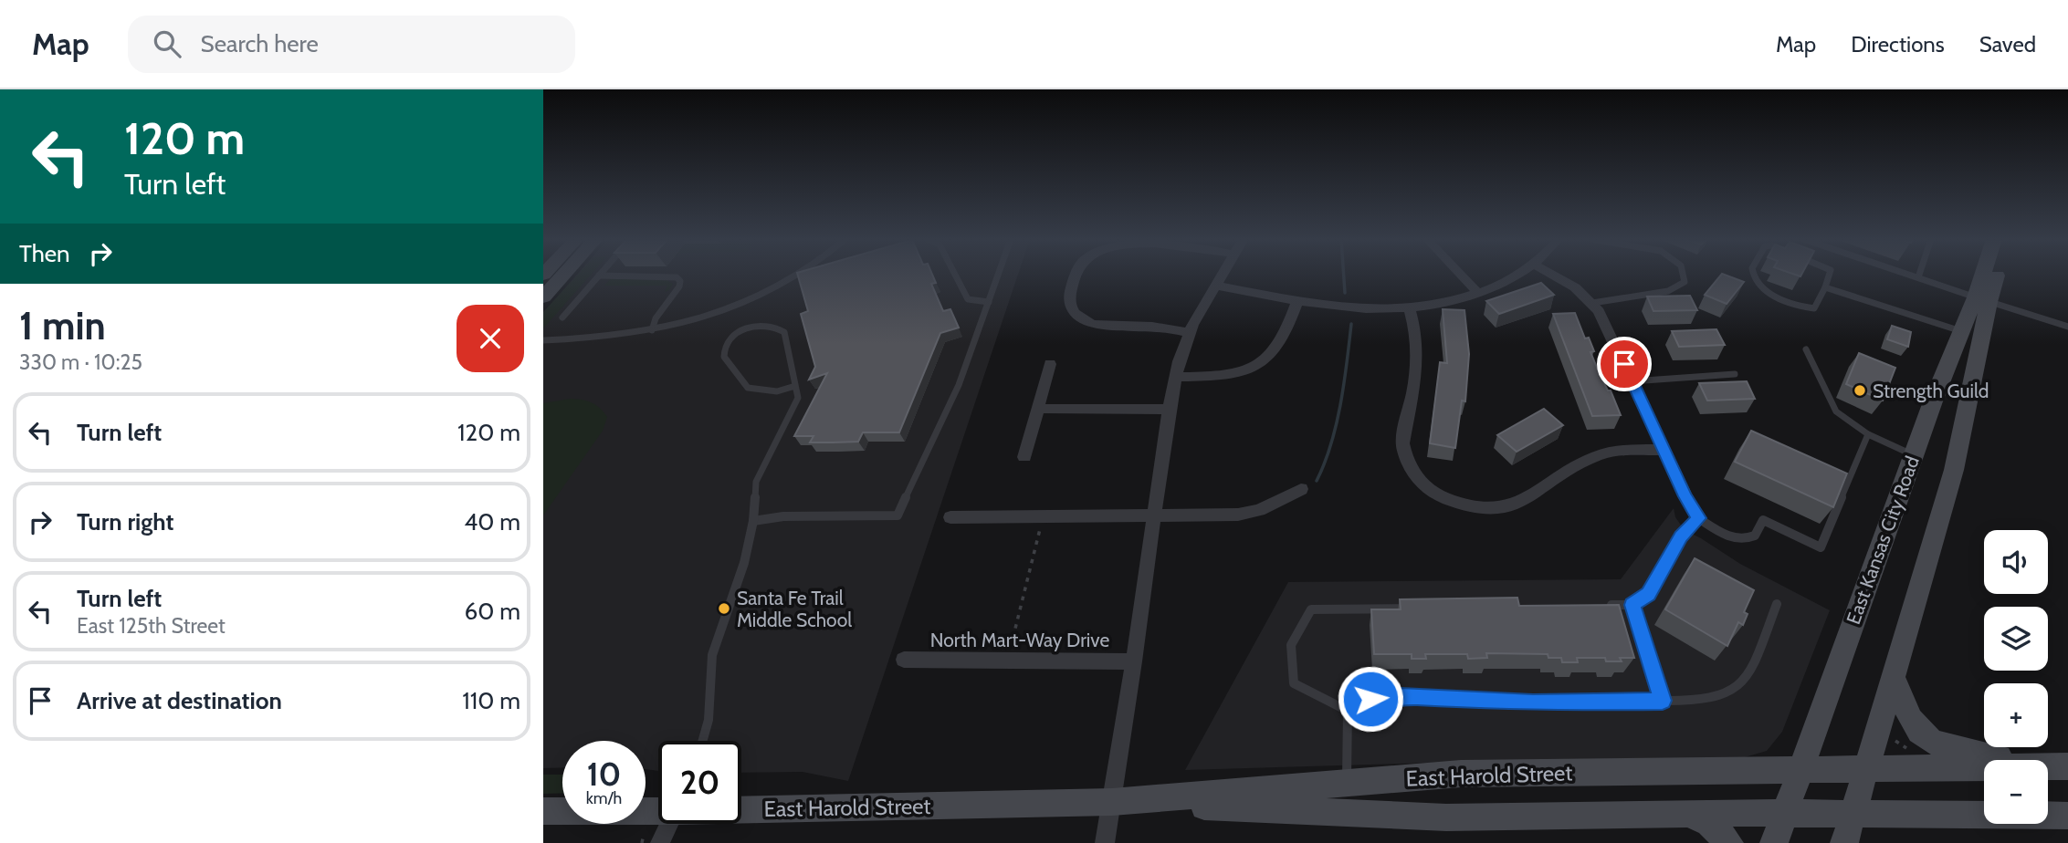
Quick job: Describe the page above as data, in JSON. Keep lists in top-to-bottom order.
{
  "streets": {
    "main road": ["East Kansas City Road", "East Harold Street"],
    "street": ["North Mart-Way Drive"]
  },
  "crossings": [
    ["East Kansas City Road", "East Harold Street"],
    ["North Mart-Way Drive", "East Harold Street"]
  ],
  "places": ["Strength Guild", "Santa Fe Trail Middle School"],
  "page": {
    "header": "Map",
    "search": "Search here",
    "nav": ["Map", "Directions", "Saved"],
    "turn": ["120 m", "Turn left"],
    "then": "Then",
    "heading": ["1 min", "330 m · 10:25"],
    "list": [
      {
        "name": "Turn left",
        "value": "120 m"
      },
      {
        "name": "Turn right",
        "value": "40 m"
      },
      {
        "name": "Turn left",
        "note": "East 125th Street",
        "value": "60 m"
      },
      {
        "name": "Arrive at destination",
        "value": "110 m"
      }
    ],
    "map_buttons": ["+", "−"],
    "speed": "10 km/h",
    "limit": "20"
  }
}
